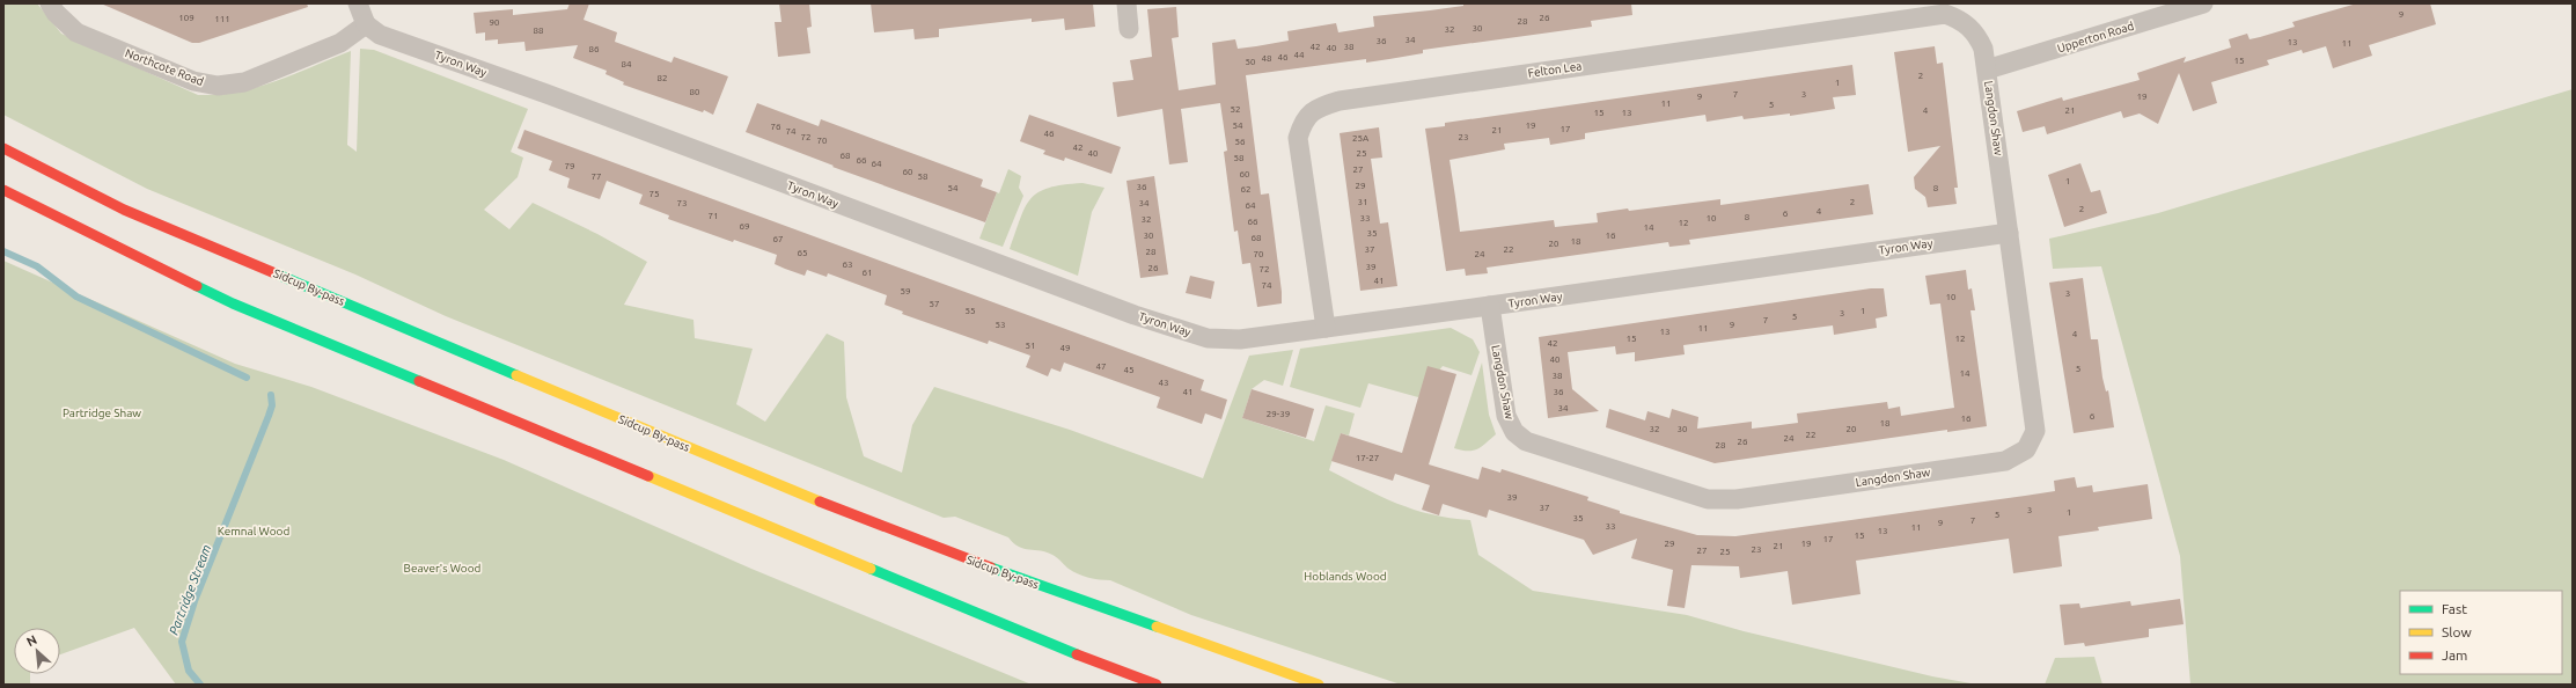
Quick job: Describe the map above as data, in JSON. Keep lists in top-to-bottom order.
{
  "streets": {
    "highway": ["Sidcup By-pass"],
    "street": [
      "Upperton Road",
      "Tyron Way",
      "Northcote Road",
      "Felton Lea",
      "Langdon Shaw"
    ]
  },
  "crossings": [
    ["Upperton Road", "Felton Lea"],
    ["Upperton Road", "Langdon Shaw"],
    ["Tyron Way", "Northcote Road"],
    ["Tyron Way", "Felton Lea"],
    ["Tyron Way", "Langdon Shaw"],
    ["Felton Lea", "Langdon Shaw"]
  ],
  "water": ["Partridge Stream"],
  "parks": [
    "Partridge Shaw",
    "Kemnal Wood",
    "Beaver's Wood",
    "Hoblands Wood"
  ],
  "house_numbers": [
    "9",
    "109",
    "26",
    "111",
    "28",
    "90",
    "30",
    "32",
    "88",
    "34",
    "36",
    "13",
    "11",
    "42",
    "38",
    "40",
    "86",
    "44",
    "46",
    "48",
    "15",
    "50",
    "84",
    "2",
    "82",
    "1",
    "80",
    "7",
    "3",
    "9",
    "19",
    "11",
    "5",
    "52",
    "4",
    "21",
    "15",
    "13",
    "54",
    "19",
    "76",
    "17",
    "21",
    "74",
    "46",
    "72",
    "23",
    "25A",
    "70",
    "56",
    "42",
    "40",
    "25",
    "68",
    "58",
    "66",
    "64",
    "79",
    "27",
    "60",
    "60",
    "77",
    "58",
    "1",
    "29",
    "36",
    "54",
    "8",
    "62",
    "75",
    "31",
    "2",
    "73",
    "34",
    "64",
    "2",
    "4",
    "6",
    "71",
    "8",
    "33",
    "10",
    "32",
    "66",
    "12",
    "69",
    "14",
    "35",
    "30",
    "16",
    "68",
    "67",
    "18",
    "20",
    "37",
    "22",
    "28",
    "65",
    "70",
    "24",
    "63",
    "39",
    "26",
    "72",
    "61",
    "41",
    "74",
    "59",
    "3",
    "10",
    "57",
    "55",
    "1",
    "3",
    "5",
    "7",
    "53",
    "9",
    "11",
    "13",
    "4",
    "15",
    "12",
    "42",
    "51",
    "49",
    "40",
    "47",
    "5",
    "45",
    "14",
    "38",
    "43",
    "41",
    "36",
    "34",
    "29-39",
    "6",
    "16",
    "18",
    "32",
    "30",
    "20",
    "22",
    "24",
    "26",
    "28",
    "17-27",
    "39",
    "37",
    "3",
    "1",
    "5",
    "35",
    "7",
    "9",
    "33",
    "11",
    "13",
    "15",
    "17",
    "29",
    "19",
    "21",
    "23",
    "27",
    "25"
  ],
  "legend": ["Fast", "Slow", "Jam"],
  "north": "top left"
}
